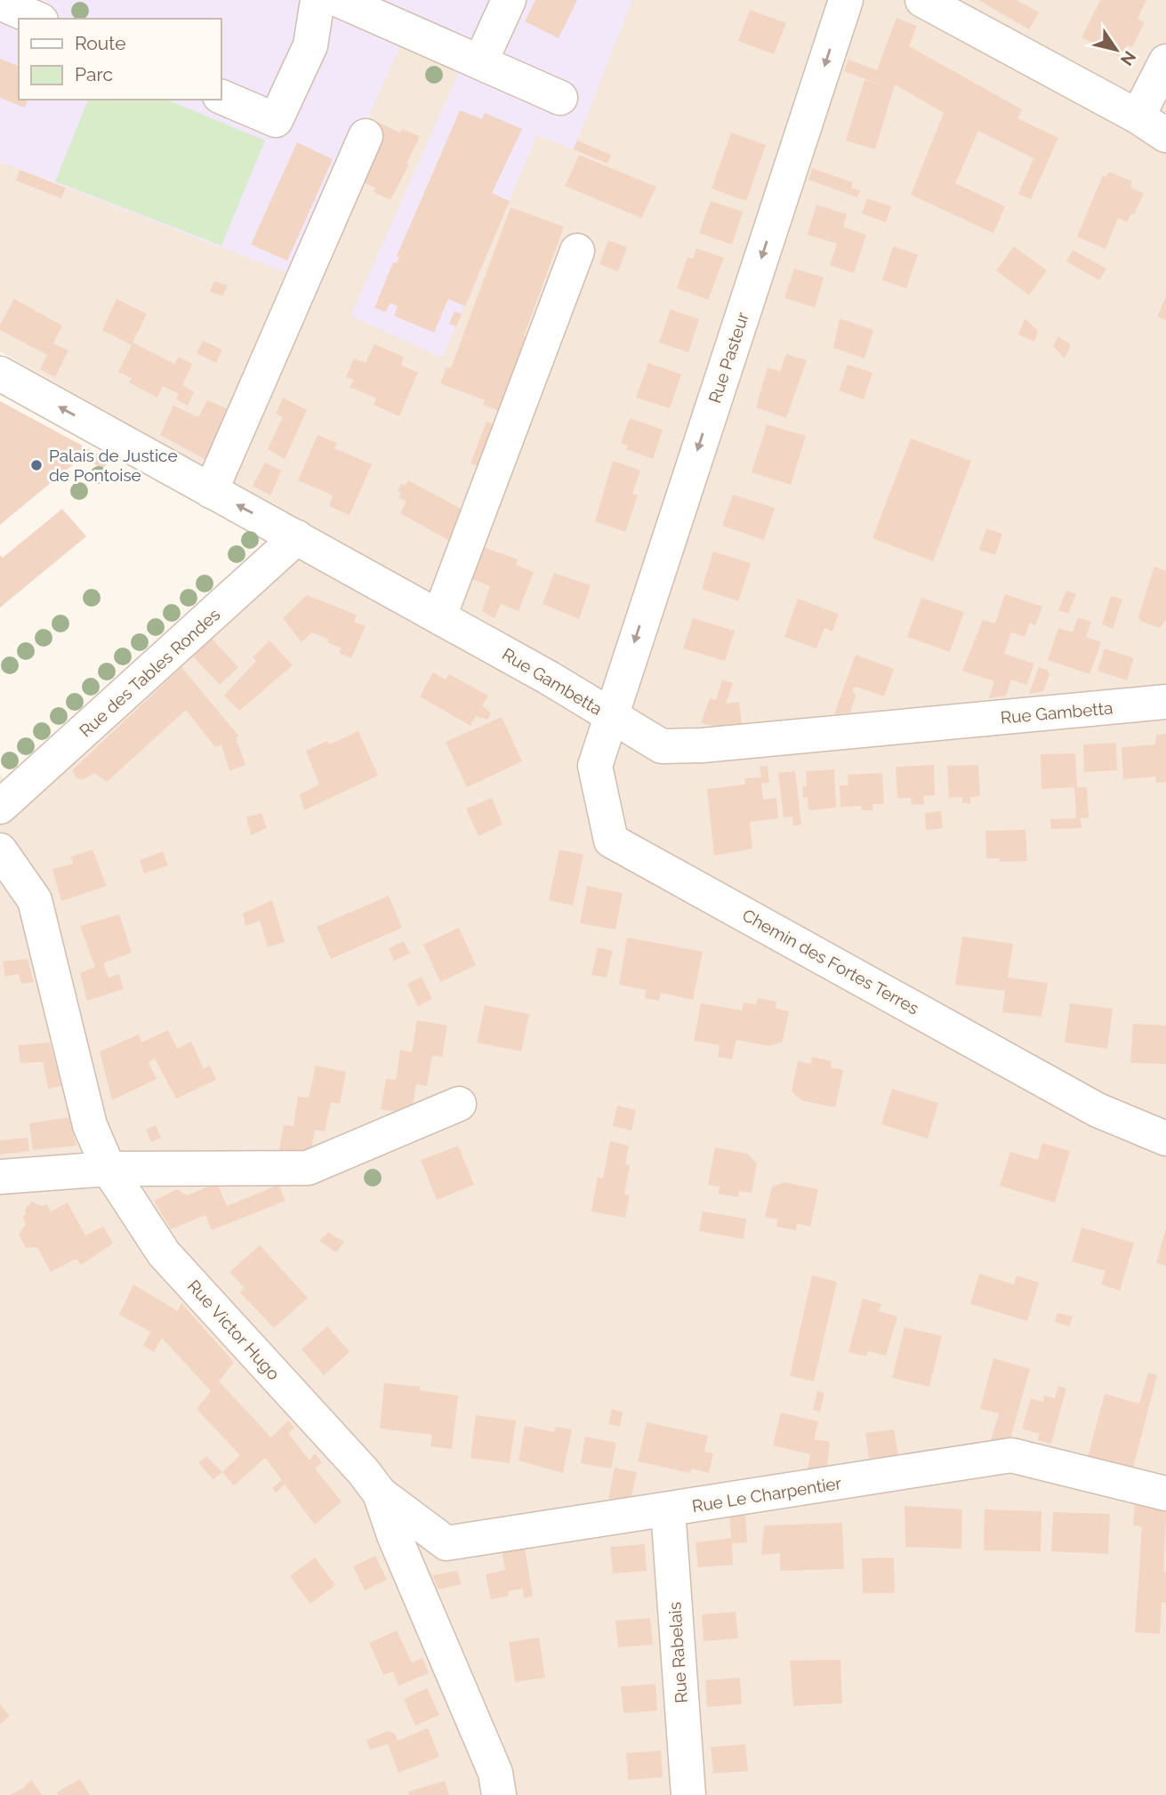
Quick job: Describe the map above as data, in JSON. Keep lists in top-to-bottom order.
{
  "streets": {
    "street": [
      "Rue Pasteur",
      "Rue des Tables Rondes",
      "Rue Gambetta",
      "Chemin des Fortes Terres",
      "Rue Victor Hugo",
      "Rue Le Charpentier",
      "Rue Rabelais"
    ]
  },
  "crossings": [
    ["Rue Pasteur", "Rue Gambetta"],
    ["Rue Pasteur", "Chemin des Fortes Terres"],
    ["Rue des Tables Rondes", "Rue Gambetta"],
    ["Rue Gambetta", "Chemin des Fortes Terres"],
    ["Rue Victor Hugo", "Rue Le Charpentier"],
    ["Rue Le Charpentier", "Rue Rabelais"]
  ],
  "places": ["Palais de Justice de Pontoise"],
  "legend": ["Route", "Parc"],
  "north": "bottom right"
}
